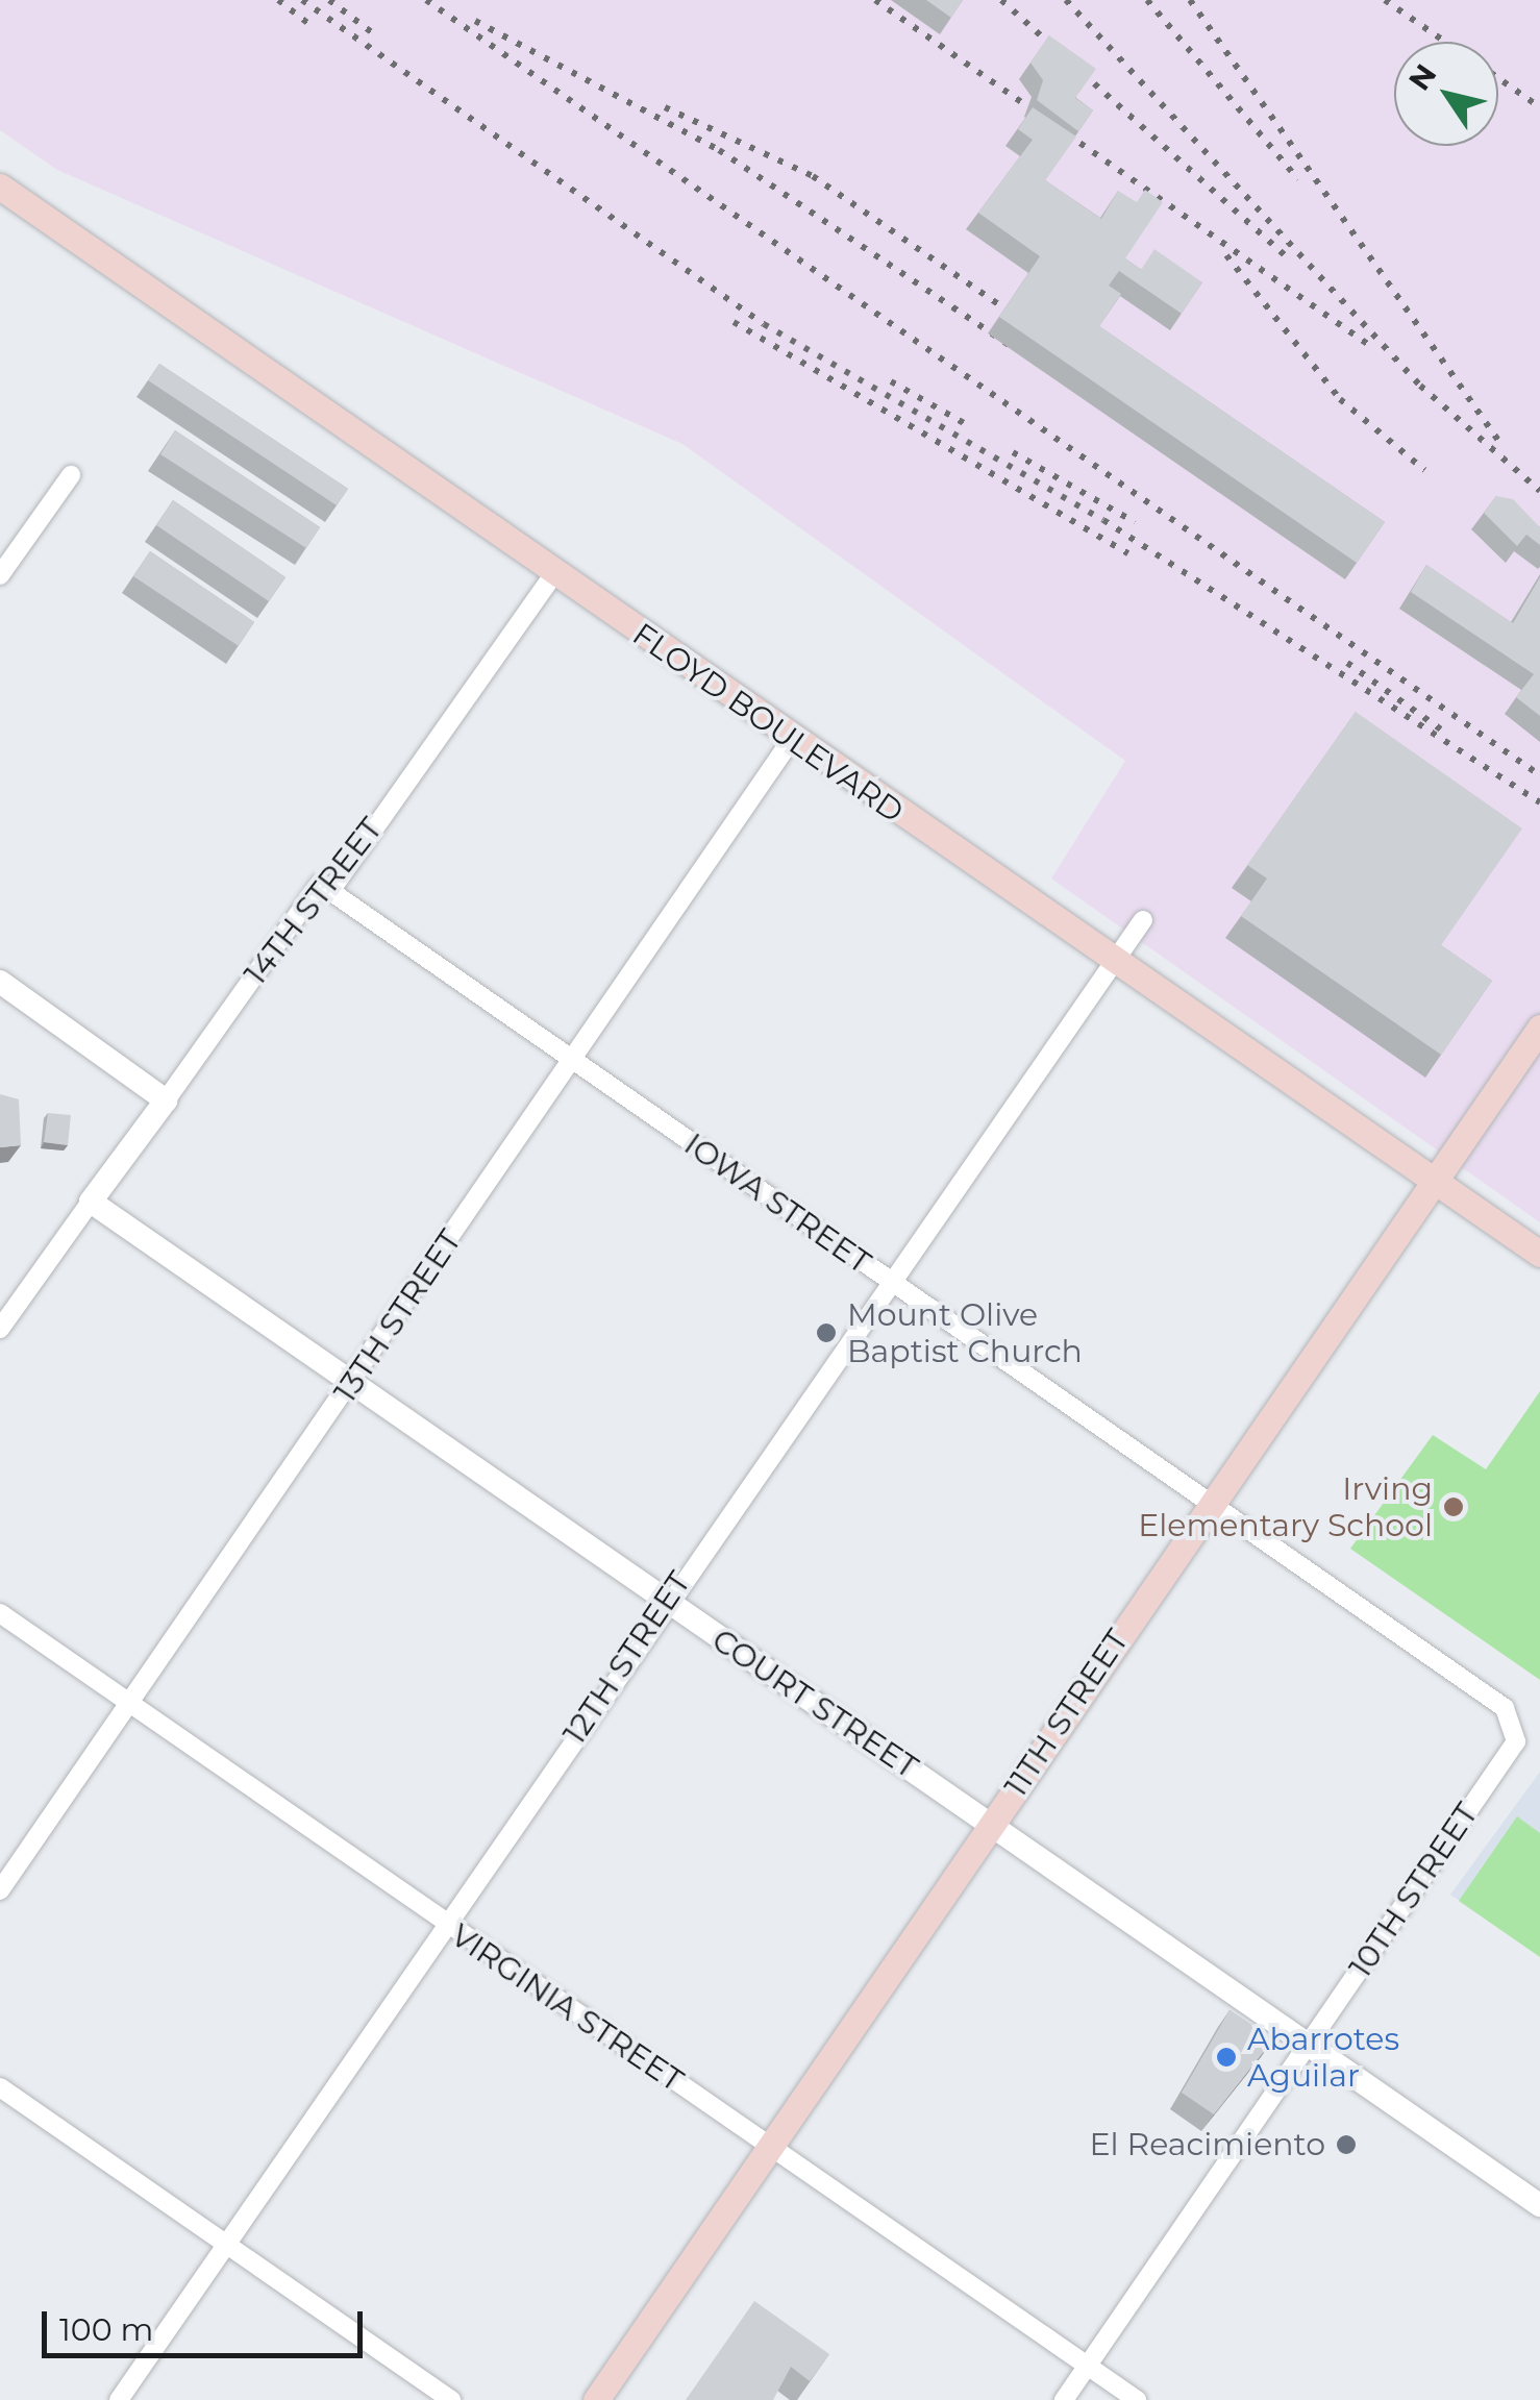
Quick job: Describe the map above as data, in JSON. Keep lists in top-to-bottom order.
{
  "streets": {
    "main road": ["FLOYD BOULEVARD", "11TH STREET"],
    "street": [
      "14TH STREET",
      "IOWA STREET",
      "13TH STREET",
      "12TH STREET",
      "COURT STREET",
      "10TH STREET",
      "VIRGINIA STREET"
    ]
  },
  "crossings": [
    ["FLOYD BOULEVARD", "14TH STREET"],
    ["FLOYD BOULEVARD", "13TH STREET"],
    ["FLOYD BOULEVARD", "12TH STREET"],
    ["FLOYD BOULEVARD", "11TH STREET"],
    ["14TH STREET", "IOWA STREET"],
    ["14TH STREET", "COURT STREET"],
    ["IOWA STREET", "13TH STREET"],
    ["IOWA STREET", "12TH STREET"],
    ["IOWA STREET", "11TH STREET"],
    ["IOWA STREET", "10TH STREET"],
    ["13TH STREET", "COURT STREET"],
    ["13TH STREET", "VIRGINIA STREET"],
    ["12TH STREET", "COURT STREET"],
    ["12TH STREET", "VIRGINIA STREET"],
    ["COURT STREET", "11TH STREET"],
    ["COURT STREET", "10TH STREET"],
    ["11TH STREET", "VIRGINIA STREET"],
    ["10TH STREET", "VIRGINIA STREET"]
  ],
  "places": [
    "Mount Olive Baptist Church",
    "Irving Elementary School",
    "Abarrotes Aguilar",
    "El Reacimiento"
  ],
  "scale_bar": "100 m",
  "north": "top left"
}
